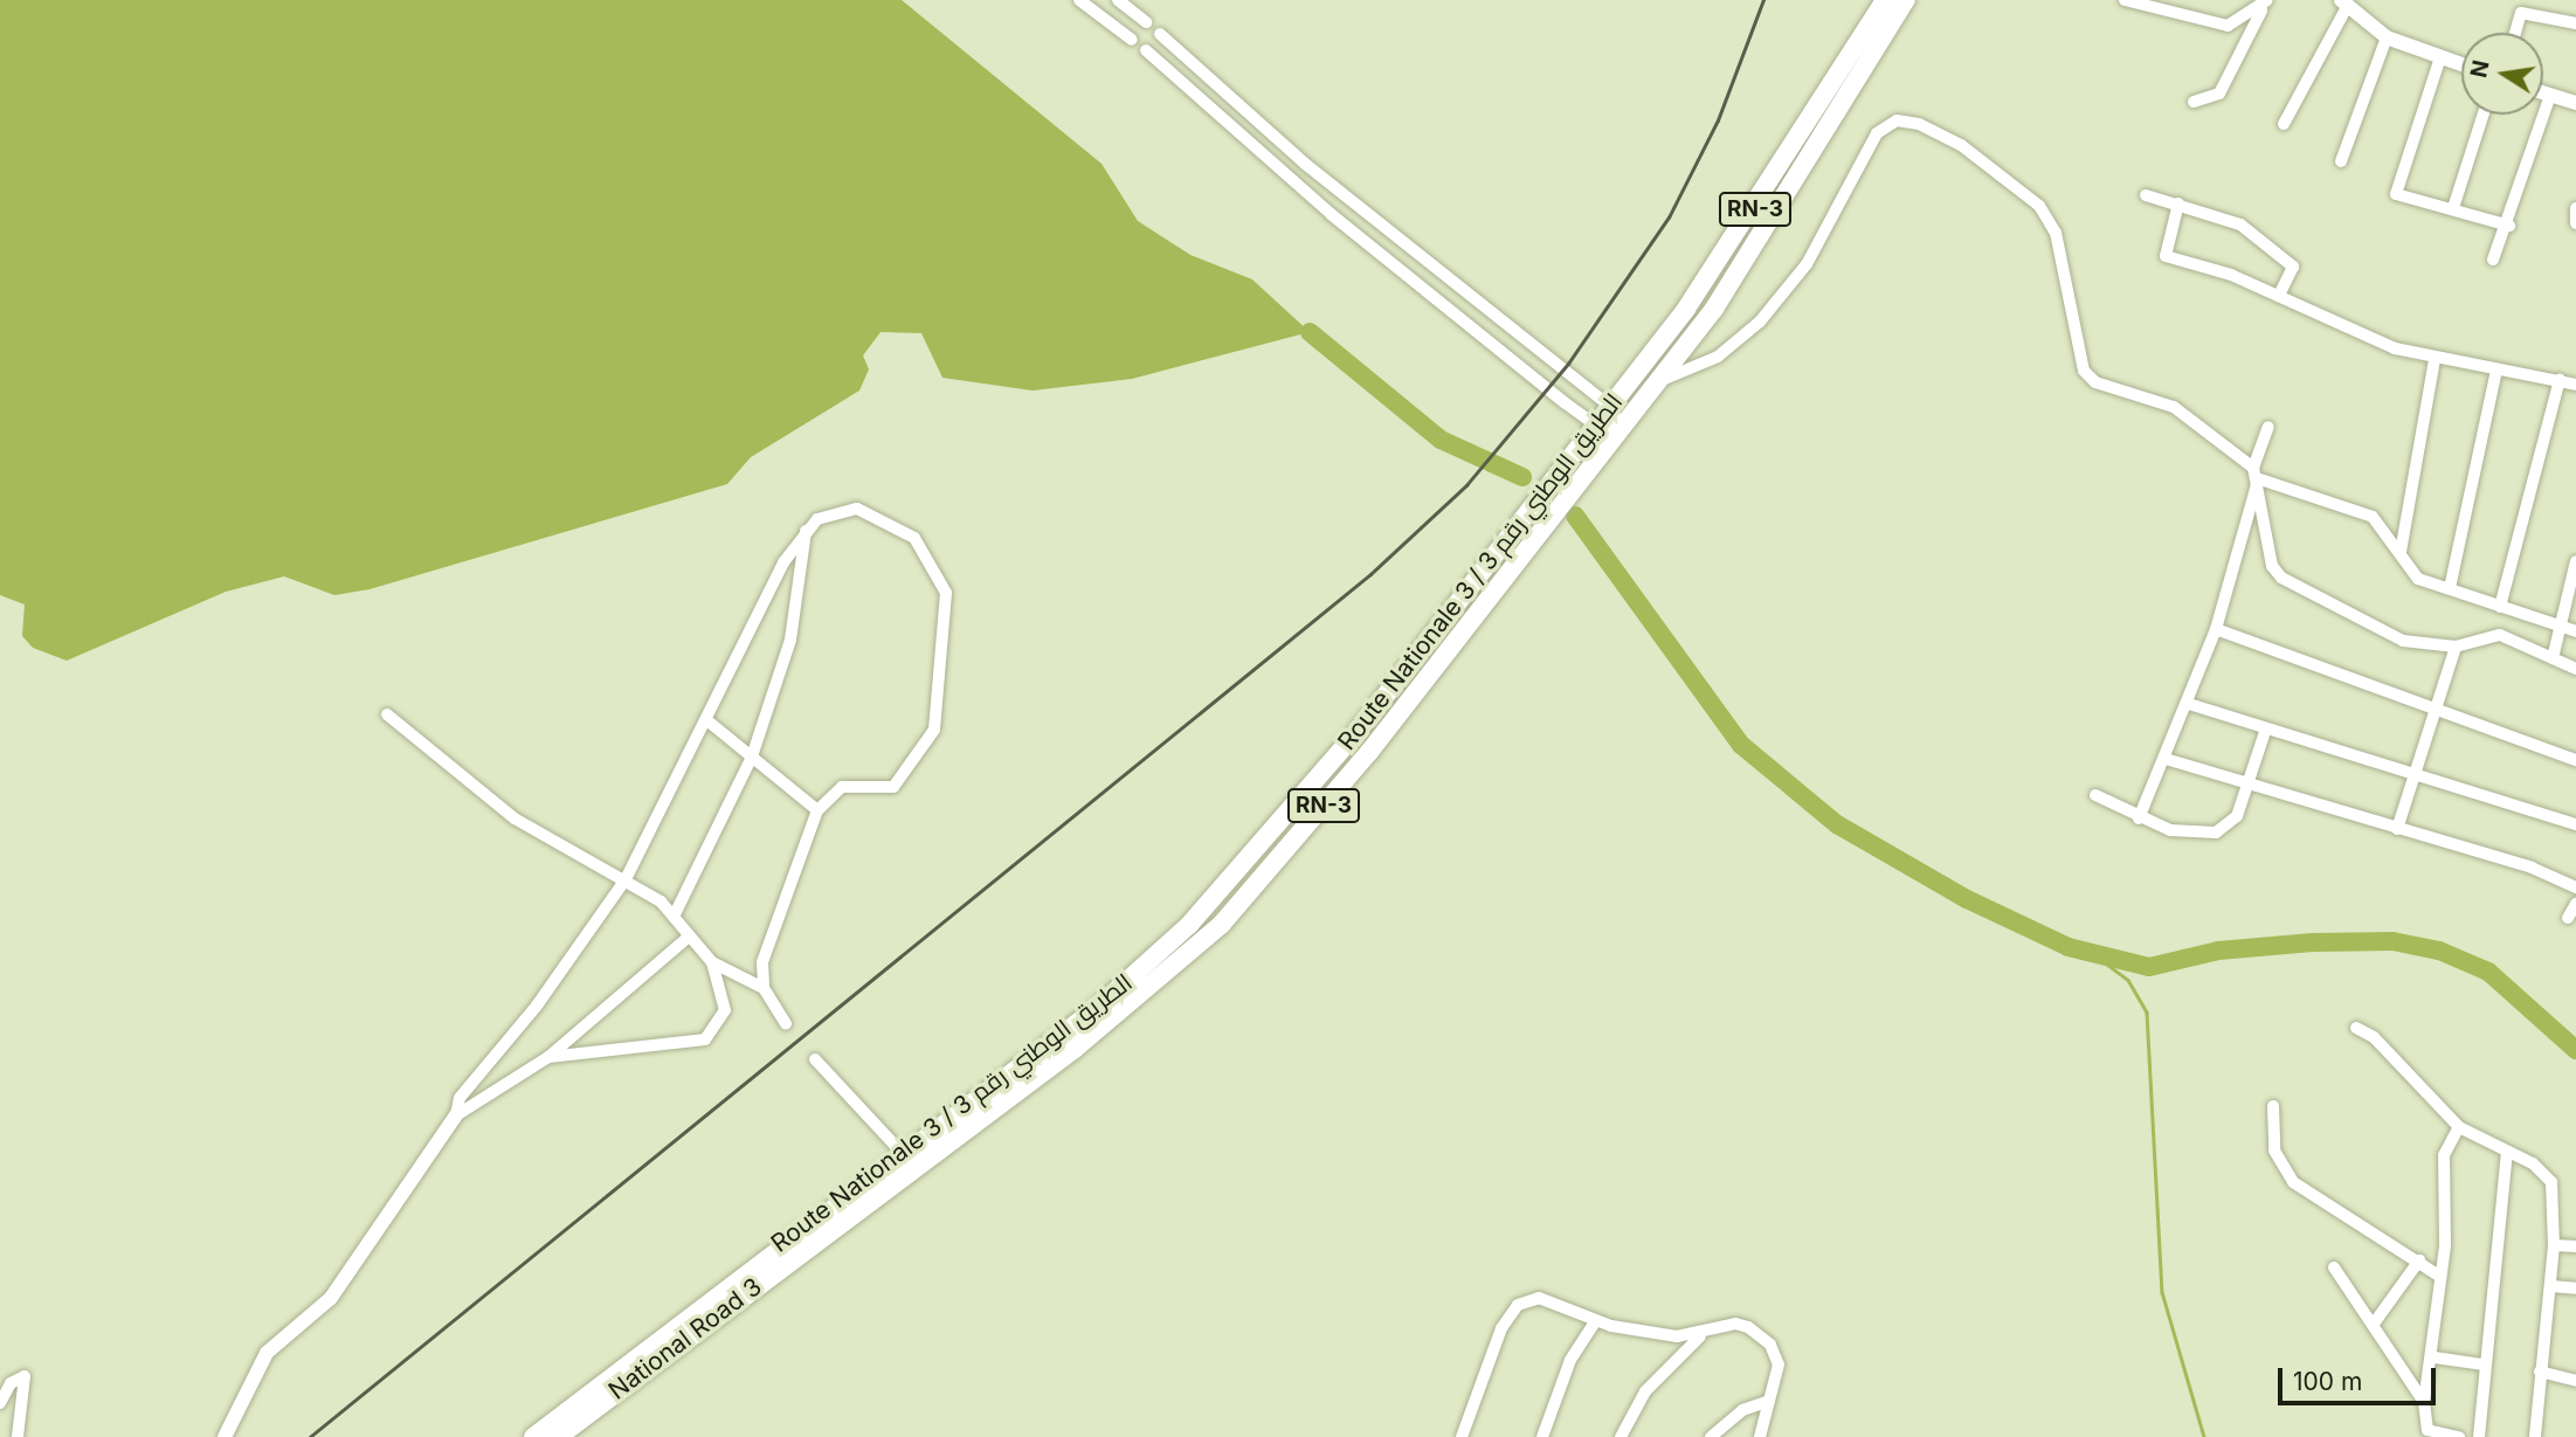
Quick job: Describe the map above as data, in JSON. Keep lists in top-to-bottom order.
{
  "streets": {
    "highway": ["RN-3", "Route Nationale 3 / الطريق الوطني رقم 3", "National Road 3"]
  },
  "crossings": [
    ["Route Nationale 3 / الطريق الوطني رقم 3", "National Road 3"]
  ],
  "scale_bar": "100 m",
  "north": "left"
}
